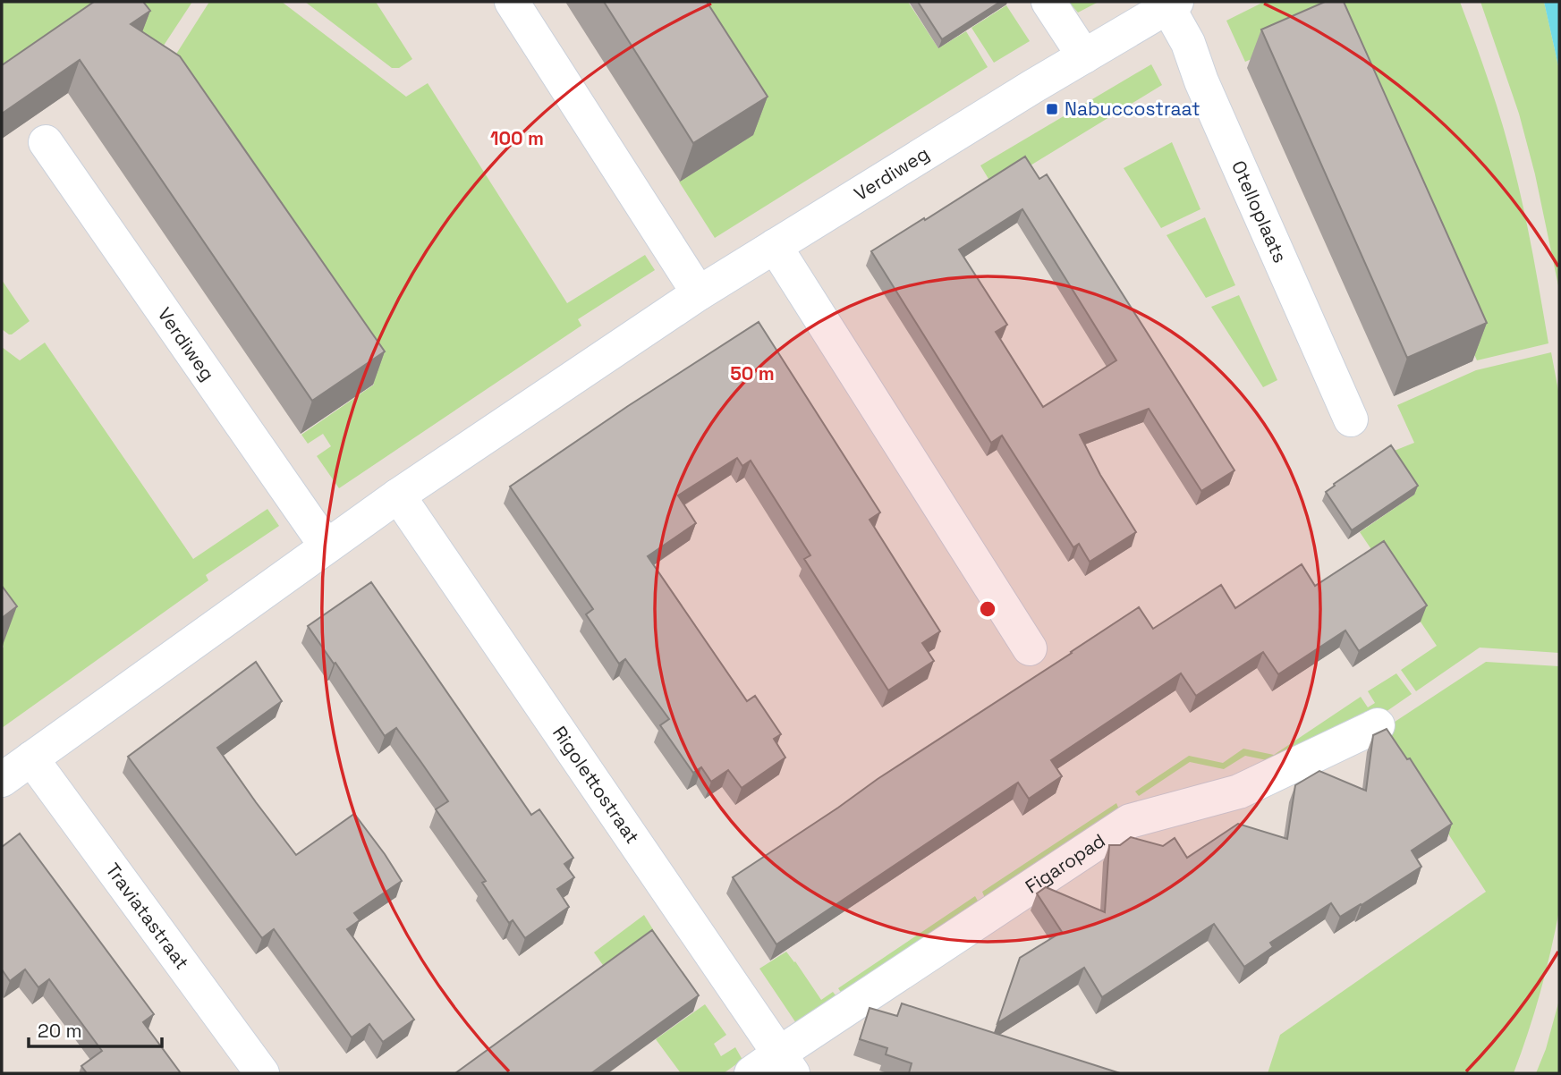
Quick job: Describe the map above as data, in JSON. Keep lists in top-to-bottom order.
{
  "streets": {
    "street": [
      "Verdiweg",
      "Otelloplaats",
      "Rigolettostraat",
      "Figaropad",
      "Traviatastraat"
    ]
  },
  "crossings": [
    ["Verdiweg", "Otelloplaats"],
    ["Verdiweg", "Rigolettostraat"],
    ["Verdiweg", "Traviatastraat"],
    ["Rigolettostraat", "Figaropad"]
  ],
  "places": {
    "transit": ["Nabuccostraat"]
  },
  "scale_bar": "20 m",
  "rings": ["100 m", "50 m"]
}
